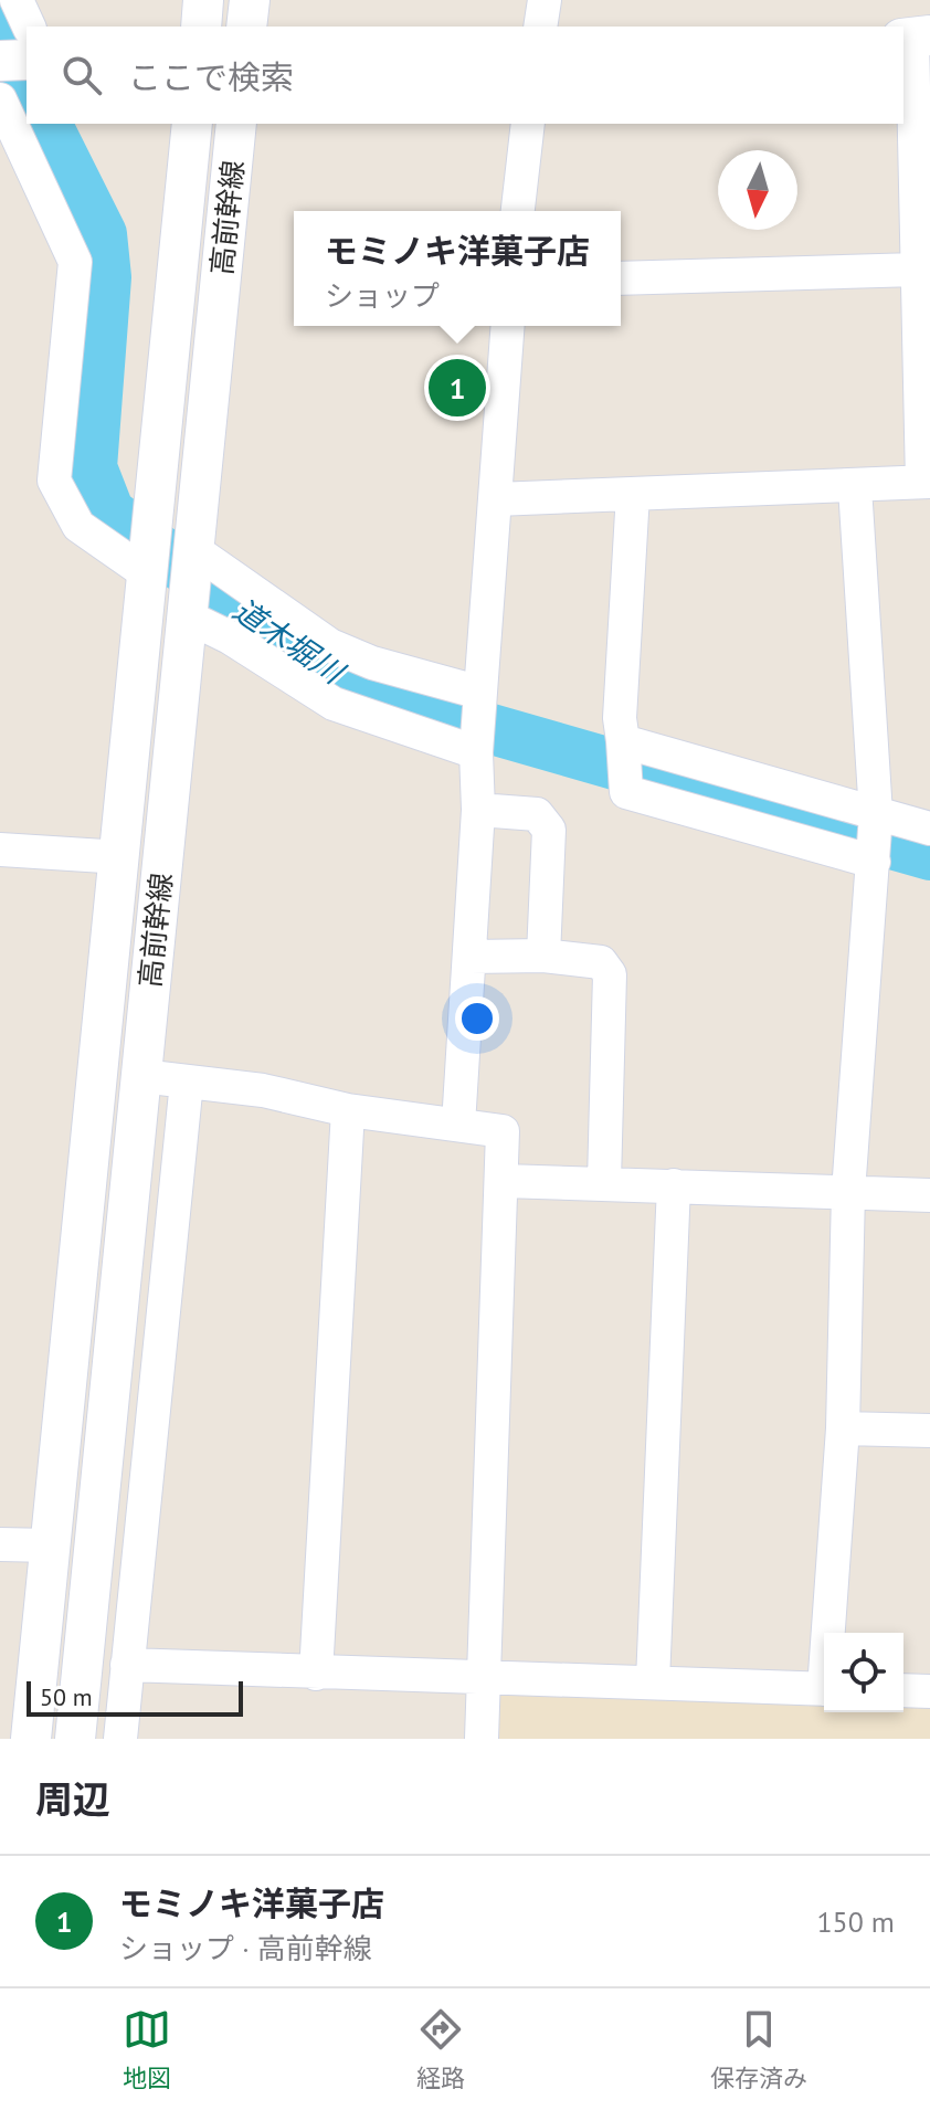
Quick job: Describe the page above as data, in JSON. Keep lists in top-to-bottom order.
{
  "streets": {
    "street": ["高前幹線"]
  },
  "water": ["道木堀川"],
  "scale_bar": "50 m",
  "north": "bottom",
  "page": {
    "search": "ここで検索",
    "popup": ["モミノキ洋菓子店", "ショップ"],
    "pins": "1",
    "scale": "50 m",
    "heading": "周辺",
    "list": [
      {
        "mark": "1",
        "name": "モミノキ洋菓子店",
        "note": "ショップ · 高前幹線",
        "value": "150 m"
      }
    ],
    "nav": ["地図", "経路", "保存済み"]
  }
}
